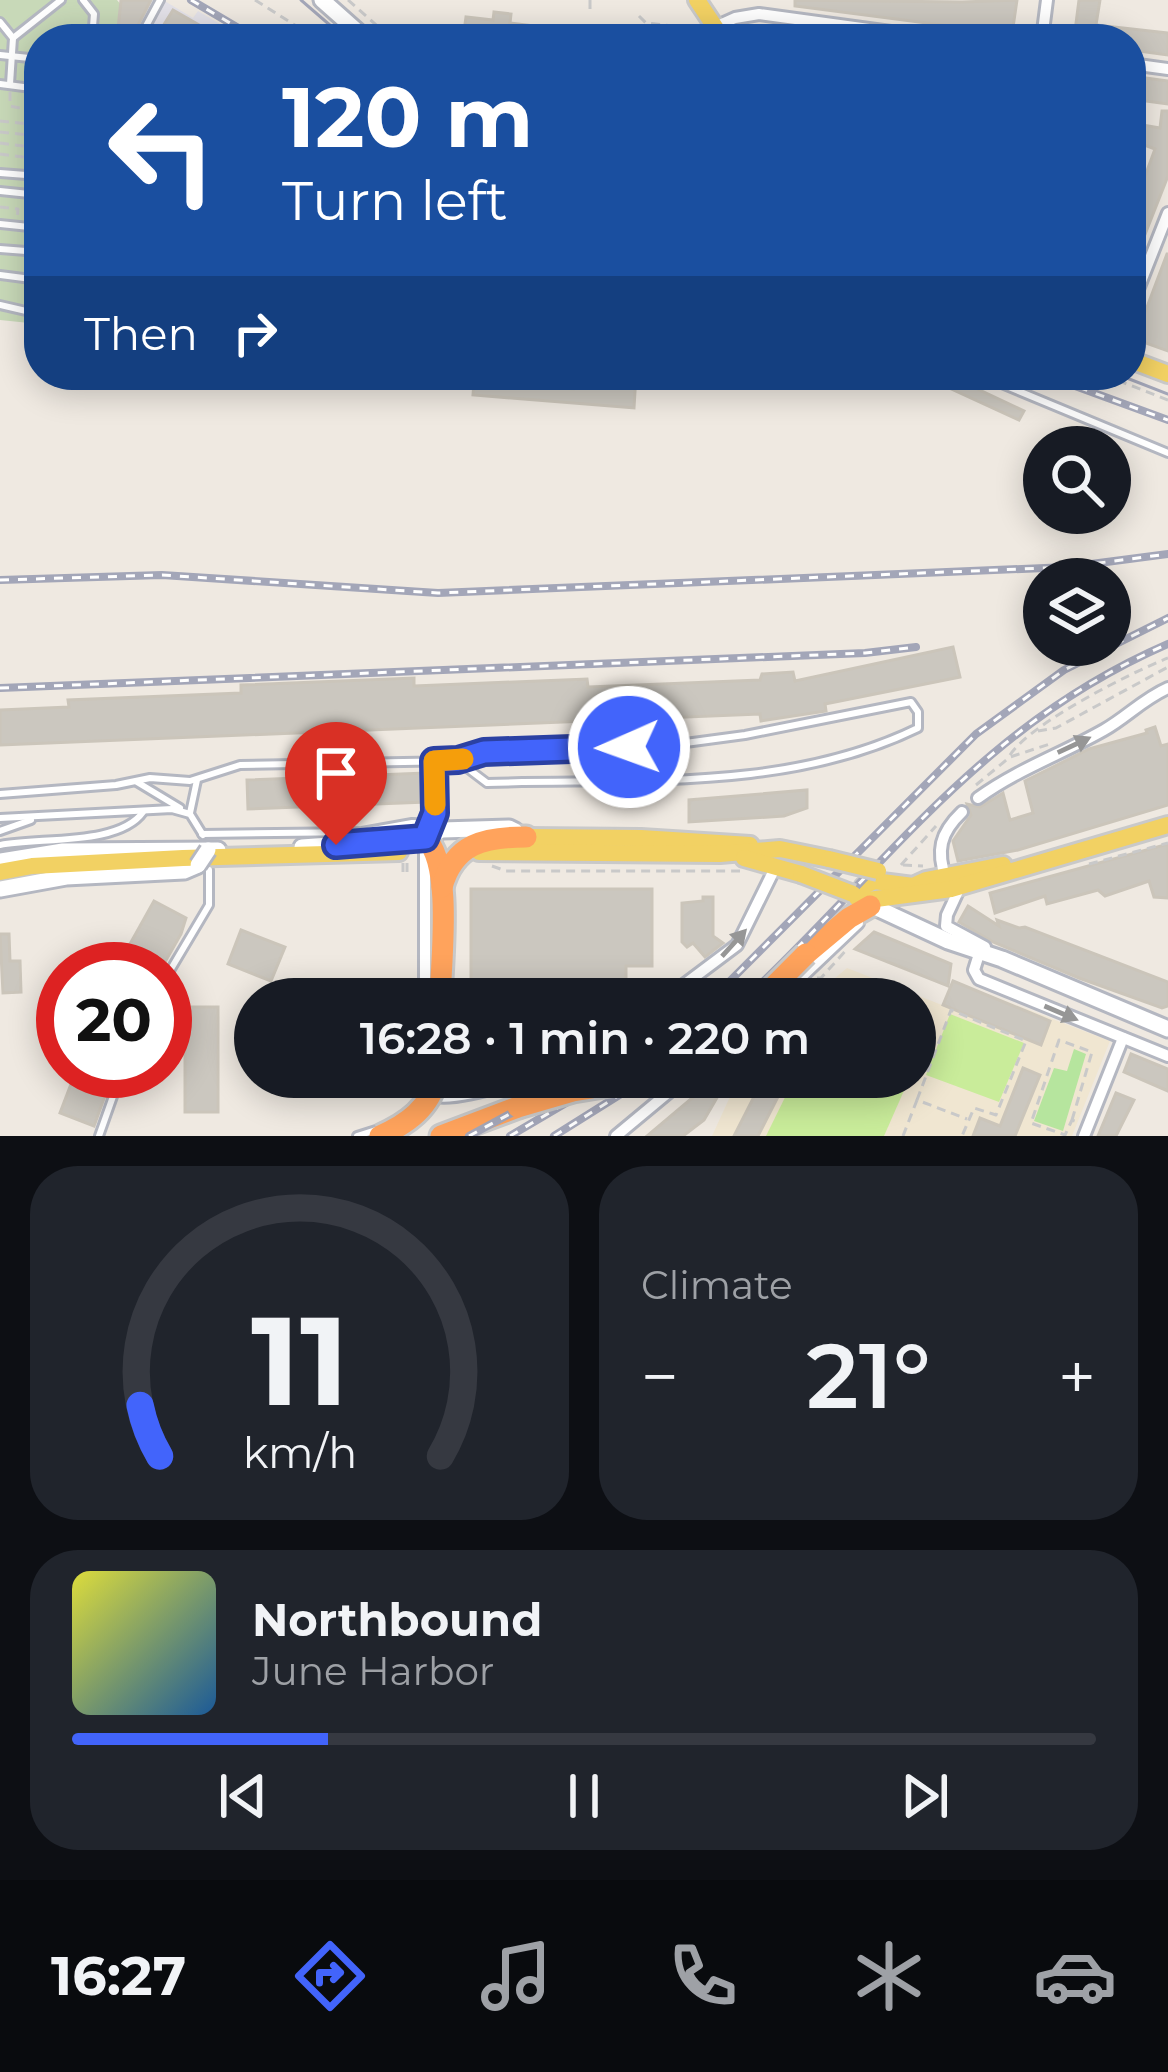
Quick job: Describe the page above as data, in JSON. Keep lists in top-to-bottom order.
{
  "page": {
    "turn": ["120 m", "Turn left"],
    "then": "Then",
    "limit": "20",
    "trip": "16:28 · 1 min · 220 m",
    "tile": "Climate",
    "heat": ["−", "21°", "+"],
    "song": ["Northbound", "June Harbor"],
    "tabs": "16:27",
    "gauge": ["11", "km/h"]
  }
}
